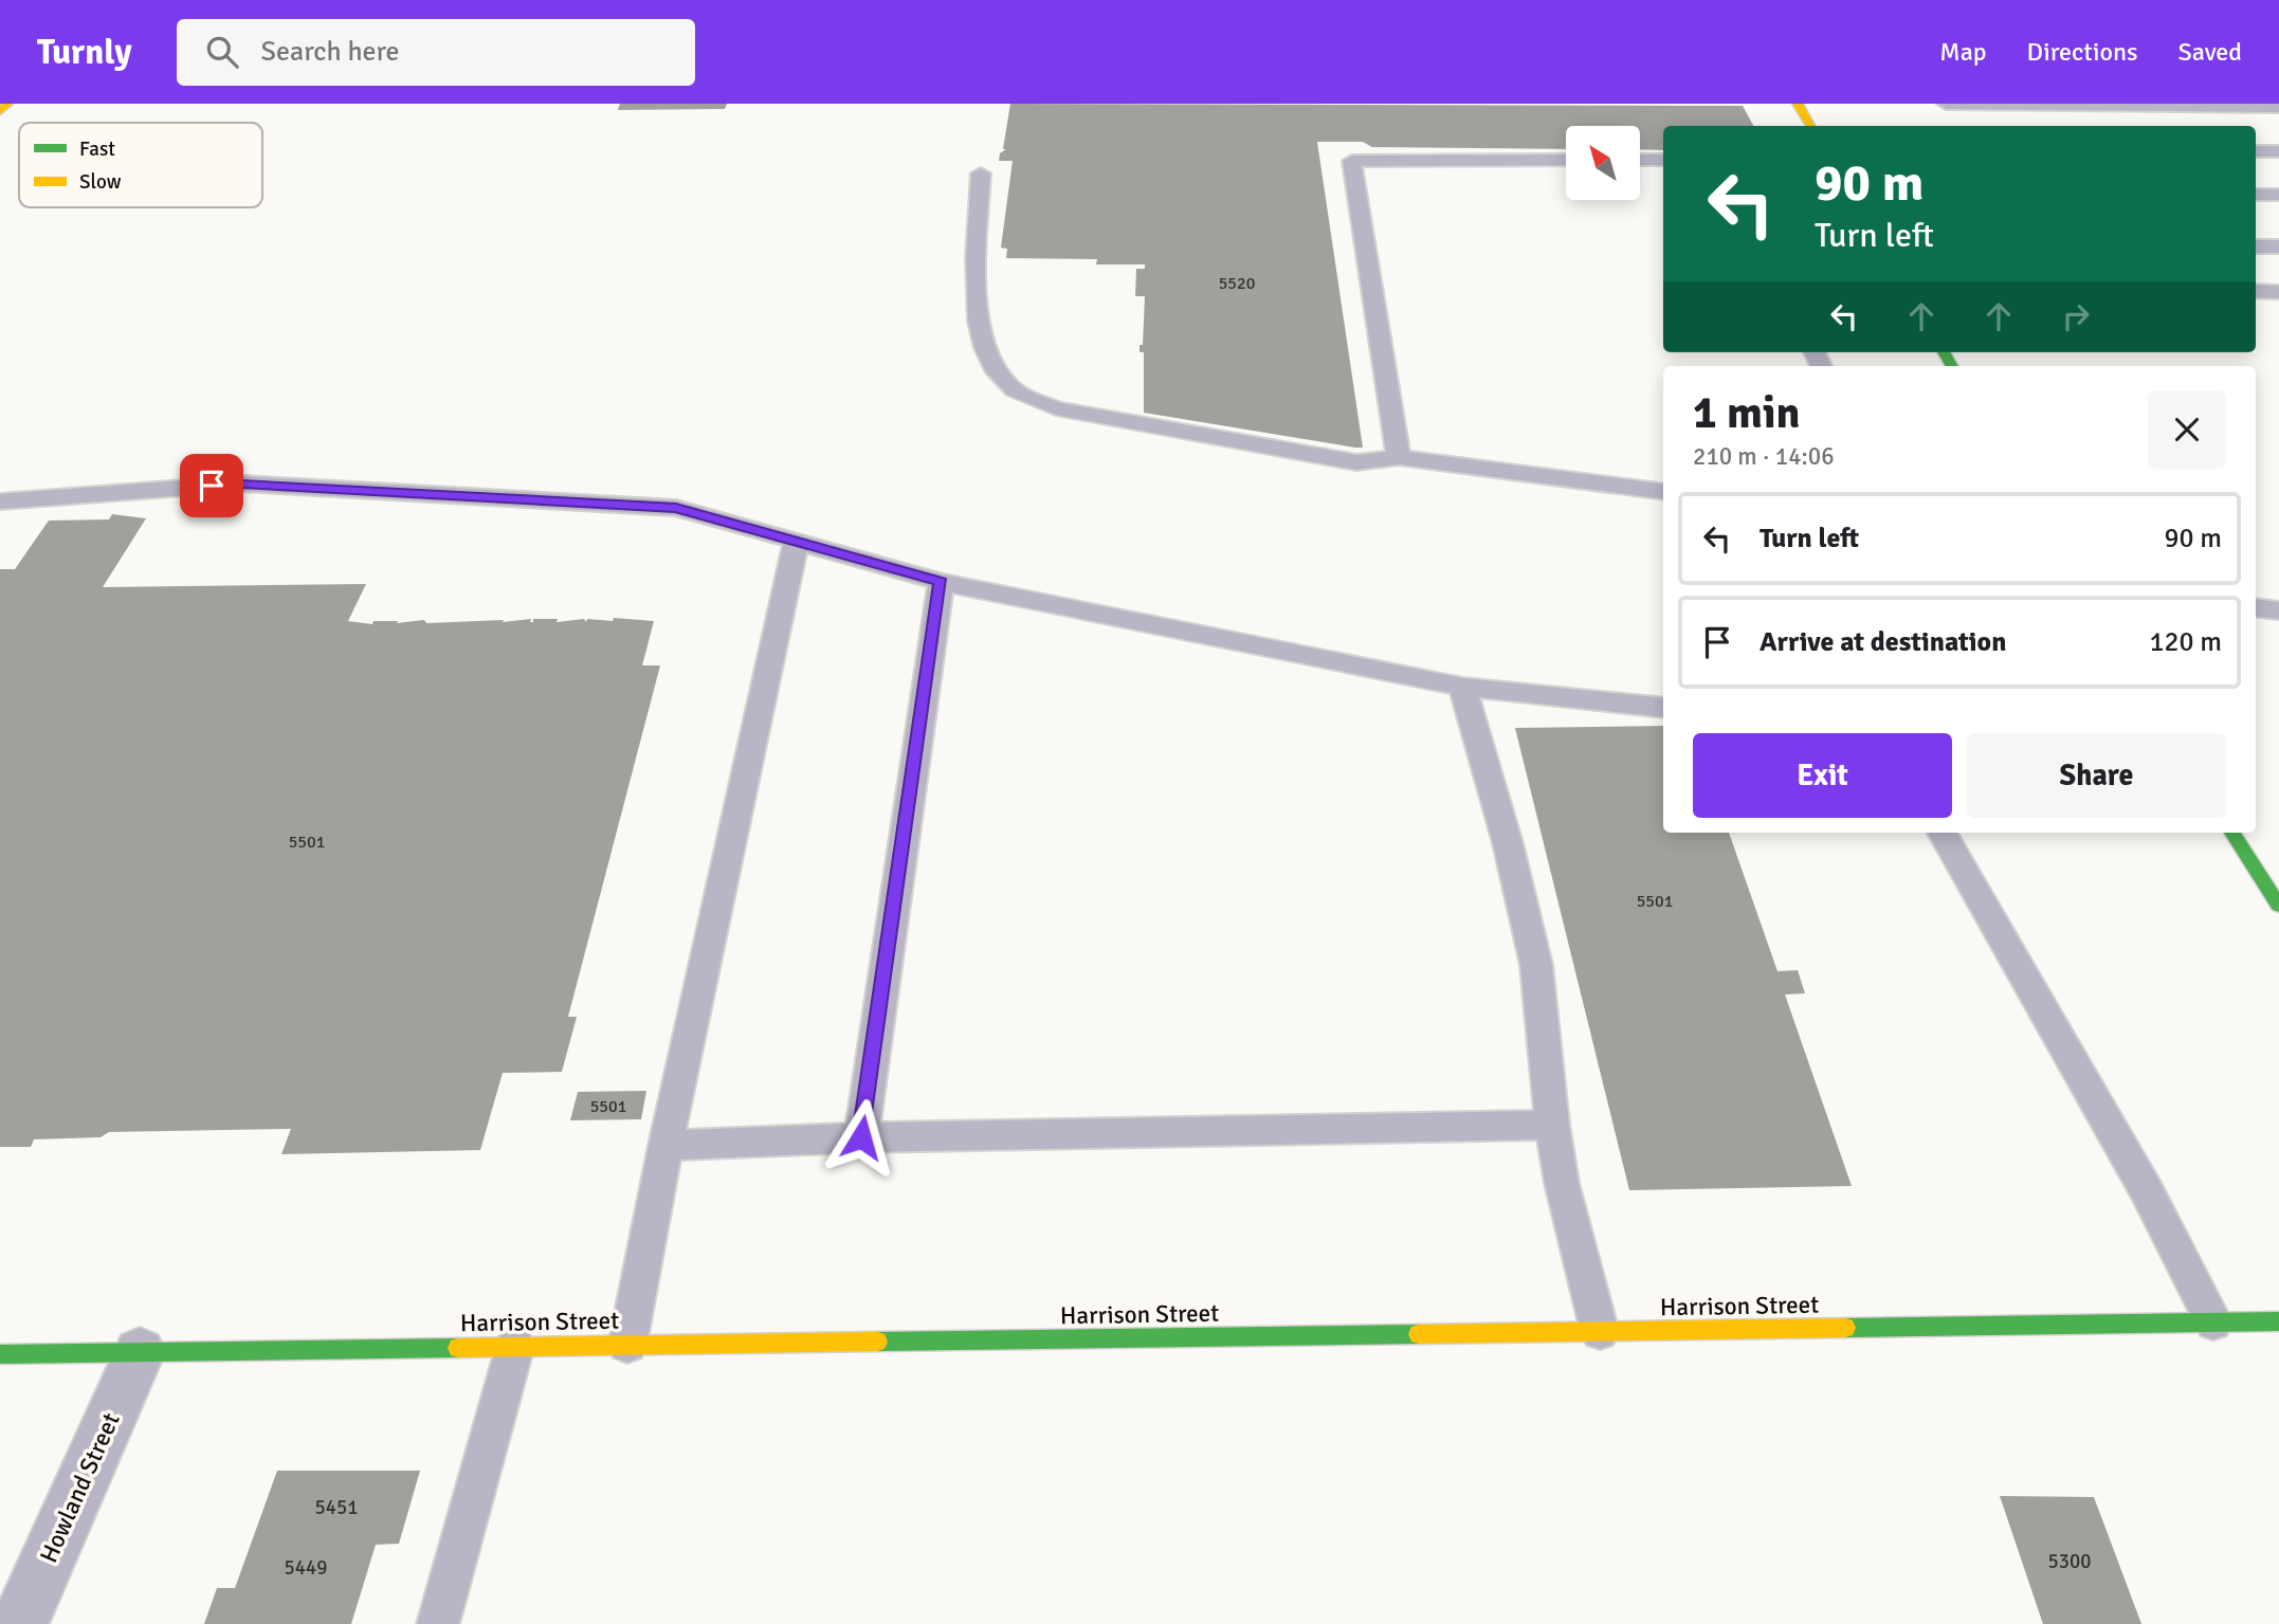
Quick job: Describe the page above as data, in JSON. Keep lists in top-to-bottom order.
{
  "streets": {
    "street": ["Harrison Street", "Howland Street"]
  },
  "crossings": [
    ["Harrison Street", "Howland Street"]
  ],
  "house_numbers": [
    "5520",
    "5501",
    "5501",
    "5501",
    "5451",
    "5300",
    "5449"
  ],
  "legend": ["Fast", "Slow"],
  "north": "top left",
  "page": {
    "header": "Turnly",
    "search": "Search here",
    "nav": ["Map", "Directions", "Saved"],
    "turn": ["90 m", "Turn left"],
    "heading": ["1 min", "210 m · 14:06"],
    "list": [
      {
        "name": "Turn left",
        "value": "90 m"
      },
      {
        "name": "Arrive at destination",
        "value": "120 m"
      }
    ],
    "buttons": ["Exit", "Share"]
  }
}
